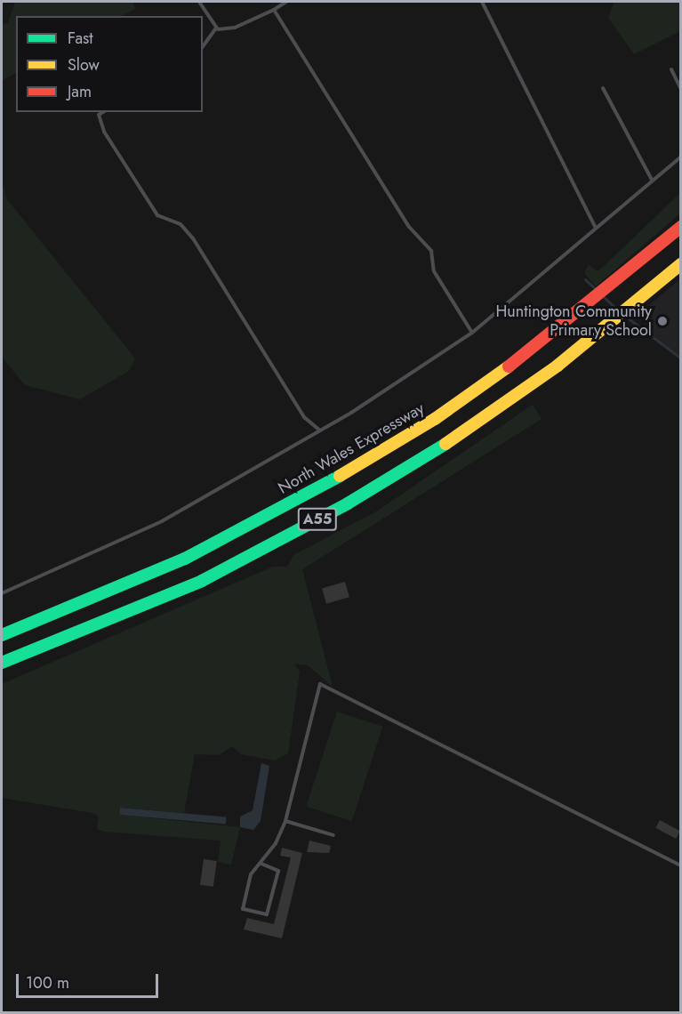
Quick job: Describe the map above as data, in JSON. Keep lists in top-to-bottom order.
{
  "streets": {
    "highway": ["North Wales Expressway", "A55"]
  },
  "places": ["Huntington Community Primary School"],
  "legend": ["Fast", "Slow", "Jam"],
  "scale_bar": "100 m"
}
